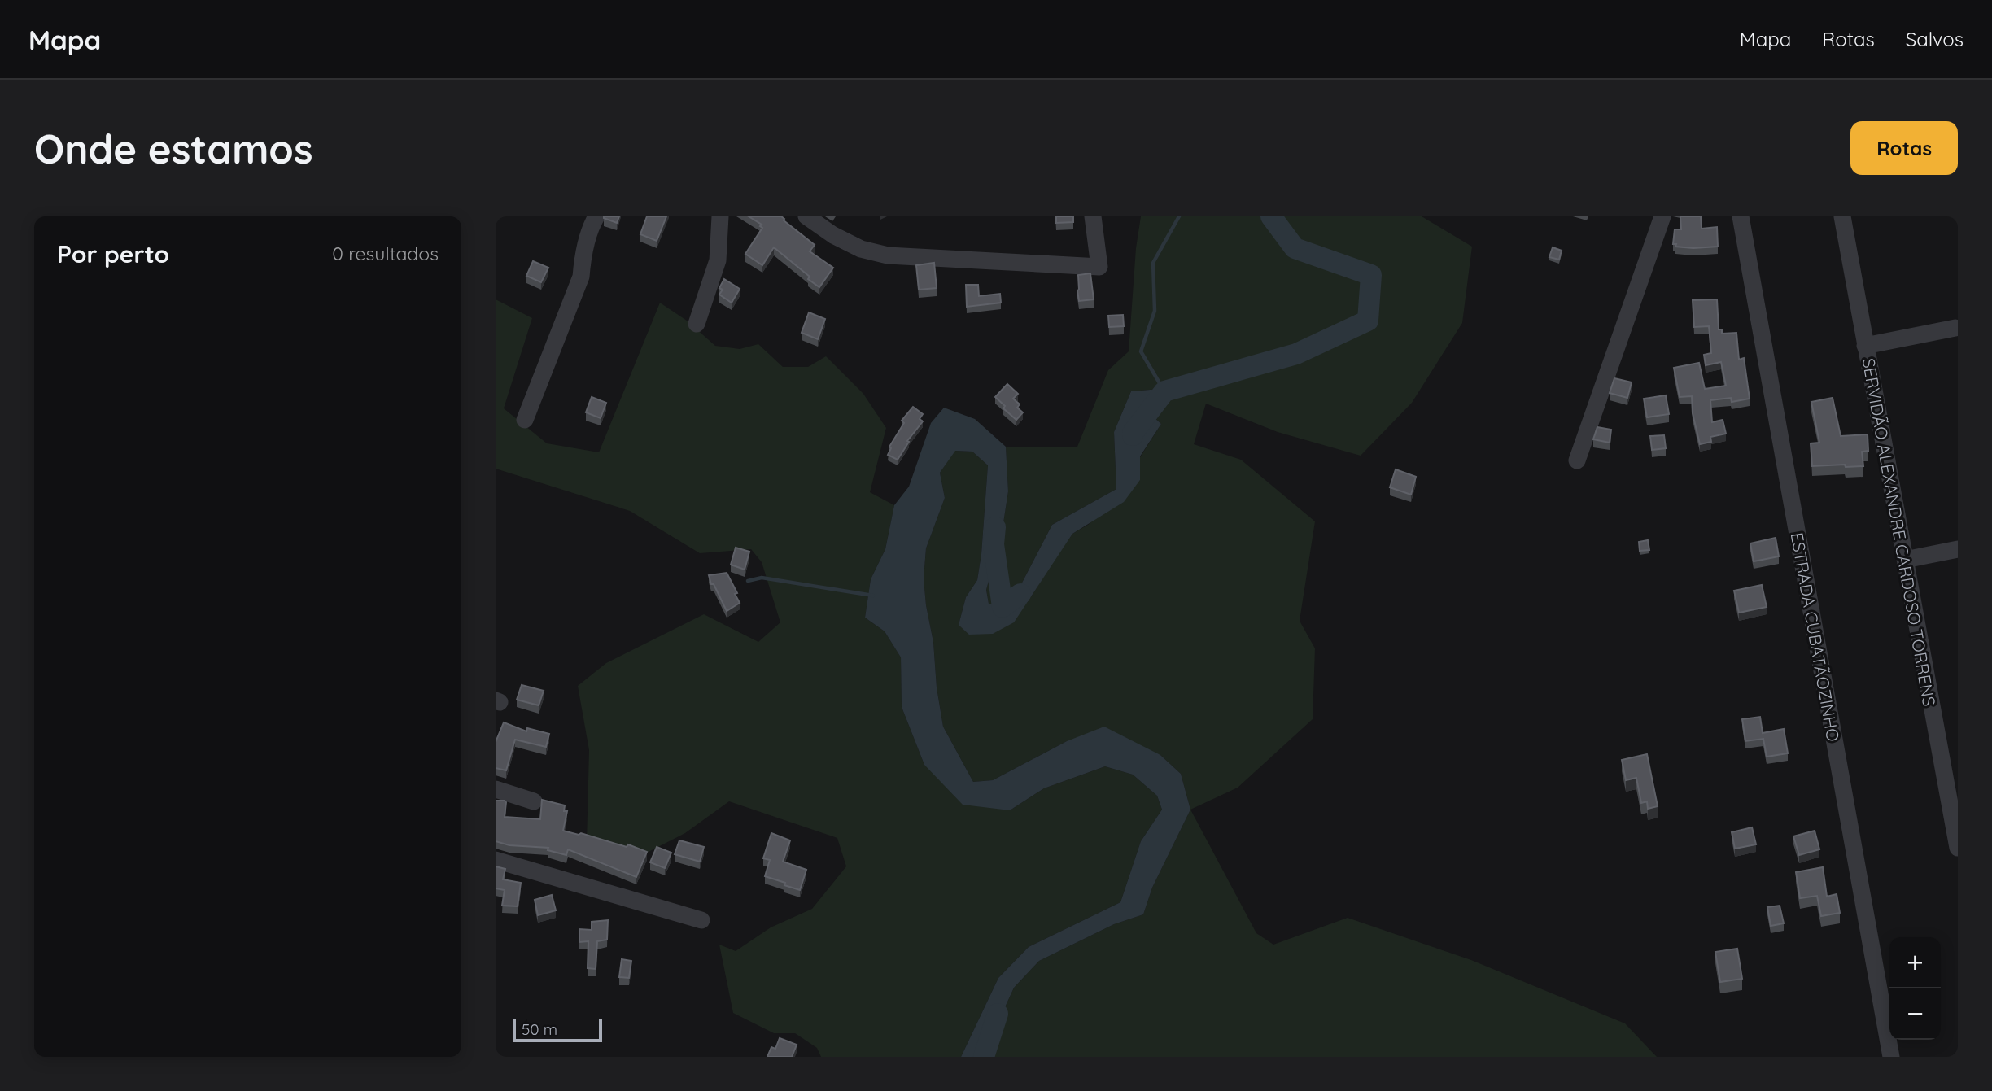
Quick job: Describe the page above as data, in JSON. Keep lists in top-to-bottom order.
{
  "streets": {
    "street": ["SERVIDÃO ALEXANDRE CARDOSO TORRENS", "ESTRADA CUBATÃOZINHO"]
  },
  "scale_bar": "50 m",
  "page": {
    "header": "Mapa",
    "nav": ["Mapa", "Rotas", "Salvos"],
    "buttons": "Rotas",
    "title": "Onde estamos",
    "heading": ["Por perto", "0 resultados"],
    "map_buttons": ["+", "−"],
    "scale": "50 m"
  }
}
